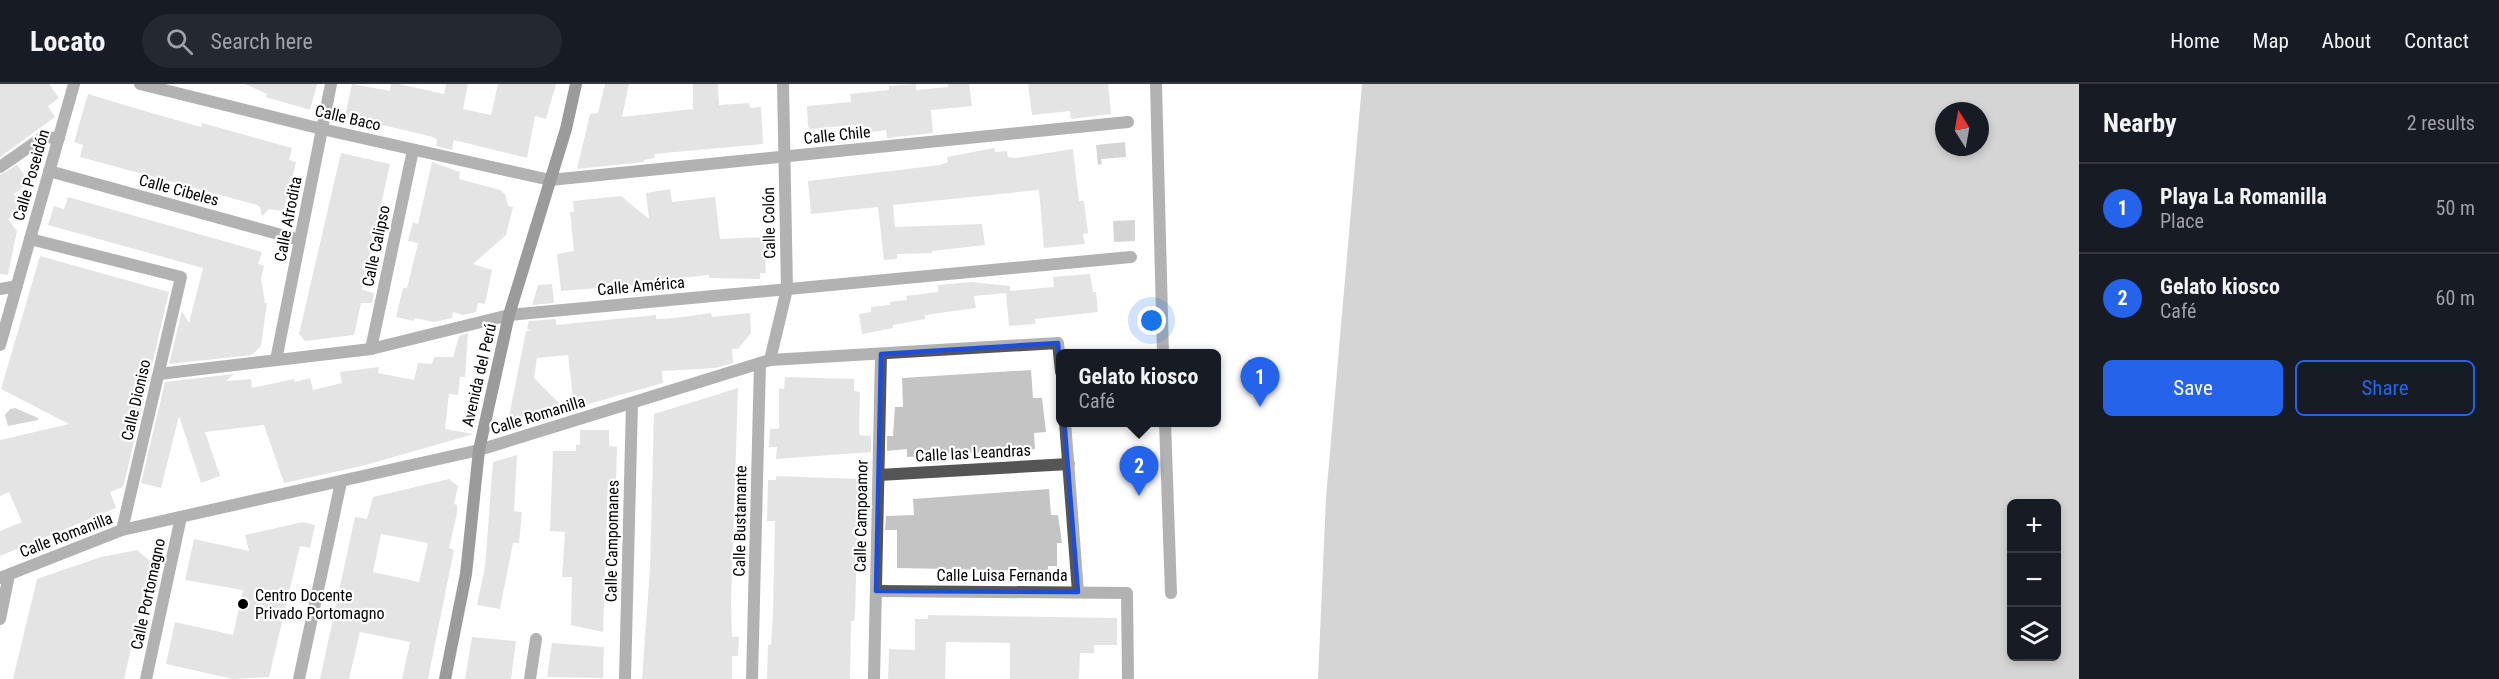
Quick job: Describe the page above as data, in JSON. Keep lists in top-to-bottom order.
{
  "streets": {
    "street": [
      "Calle Baco",
      "Calle Chile",
      "Calle Poseidón",
      "Calle Cibeles",
      "Calle Afrodita",
      "Calle Colón",
      "Calle Calipso",
      "Calle América",
      "Avenida del Perú",
      "Calle Dioniso",
      "Calle Romanilla",
      "Calle las Leandras",
      "Calle Campoamor",
      "Calle Bustamante",
      "Calle Campomanes",
      "Calle Luisa Fernanda",
      "Calle Portomagno"
    ]
  },
  "crossings": [
    ["Calle Baco", "Calle Chile"],
    ["Calle Baco", "Calle Afrodita"],
    ["Calle Baco", "Calle Calipso"],
    ["Calle Baco", "Avenida del Perú"],
    ["Calle Chile", "Calle Colón"],
    ["Calle Chile", "Avenida del Perú"],
    ["Calle Poseidón", "Calle Cibeles"],
    ["Calle Poseidón", "Calle Dioniso"],
    ["Calle Cibeles", "Calle Afrodita"],
    ["Calle Afrodita", "Calle América"],
    ["Calle Colón", "Calle América"],
    ["Calle Colón", "Calle Romanilla"],
    ["Calle Colón", "Calle Bustamante"],
    ["Calle Calipso", "Calle América"],
    ["Calle América", "Avenida del Perú"],
    ["Calle América", "Calle Dioniso"],
    ["Avenida del Perú", "Calle Romanilla"],
    ["Calle Dioniso", "Calle Romanilla"],
    ["Calle Romanilla", "Calle Campoamor"],
    ["Calle Romanilla", "Calle Bustamante"],
    ["Calle Romanilla", "Calle Campomanes"],
    ["Calle Romanilla", "Calle Portomagno"],
    ["Calle las Leandras", "Calle Campoamor"],
    ["Calle Campoamor", "Calle Luisa Fernanda"]
  ],
  "places": ["Centro Docente Privado Portomagno"],
  "north": "top",
  "page": {
    "header": "Locato",
    "search": "Search here",
    "nav": [
      "Home",
      "Map",
      "About",
      "Contact"
    ],
    "heading": ["Nearby", "2 results"],
    "list": [
      {
        "mark": "1",
        "name": "Playa La Romanilla",
        "note": "Place",
        "value": "50 m"
      },
      {
        "mark": "2",
        "name": "Gelato kiosco",
        "note": "Café",
        "value": "60 m"
      }
    ],
    "buttons": ["Save", "Share"],
    "popup": ["Gelato kiosco", "Café"],
    "pins": ["1", "2"],
    "map_buttons": ["+", "−"]
  }
}
